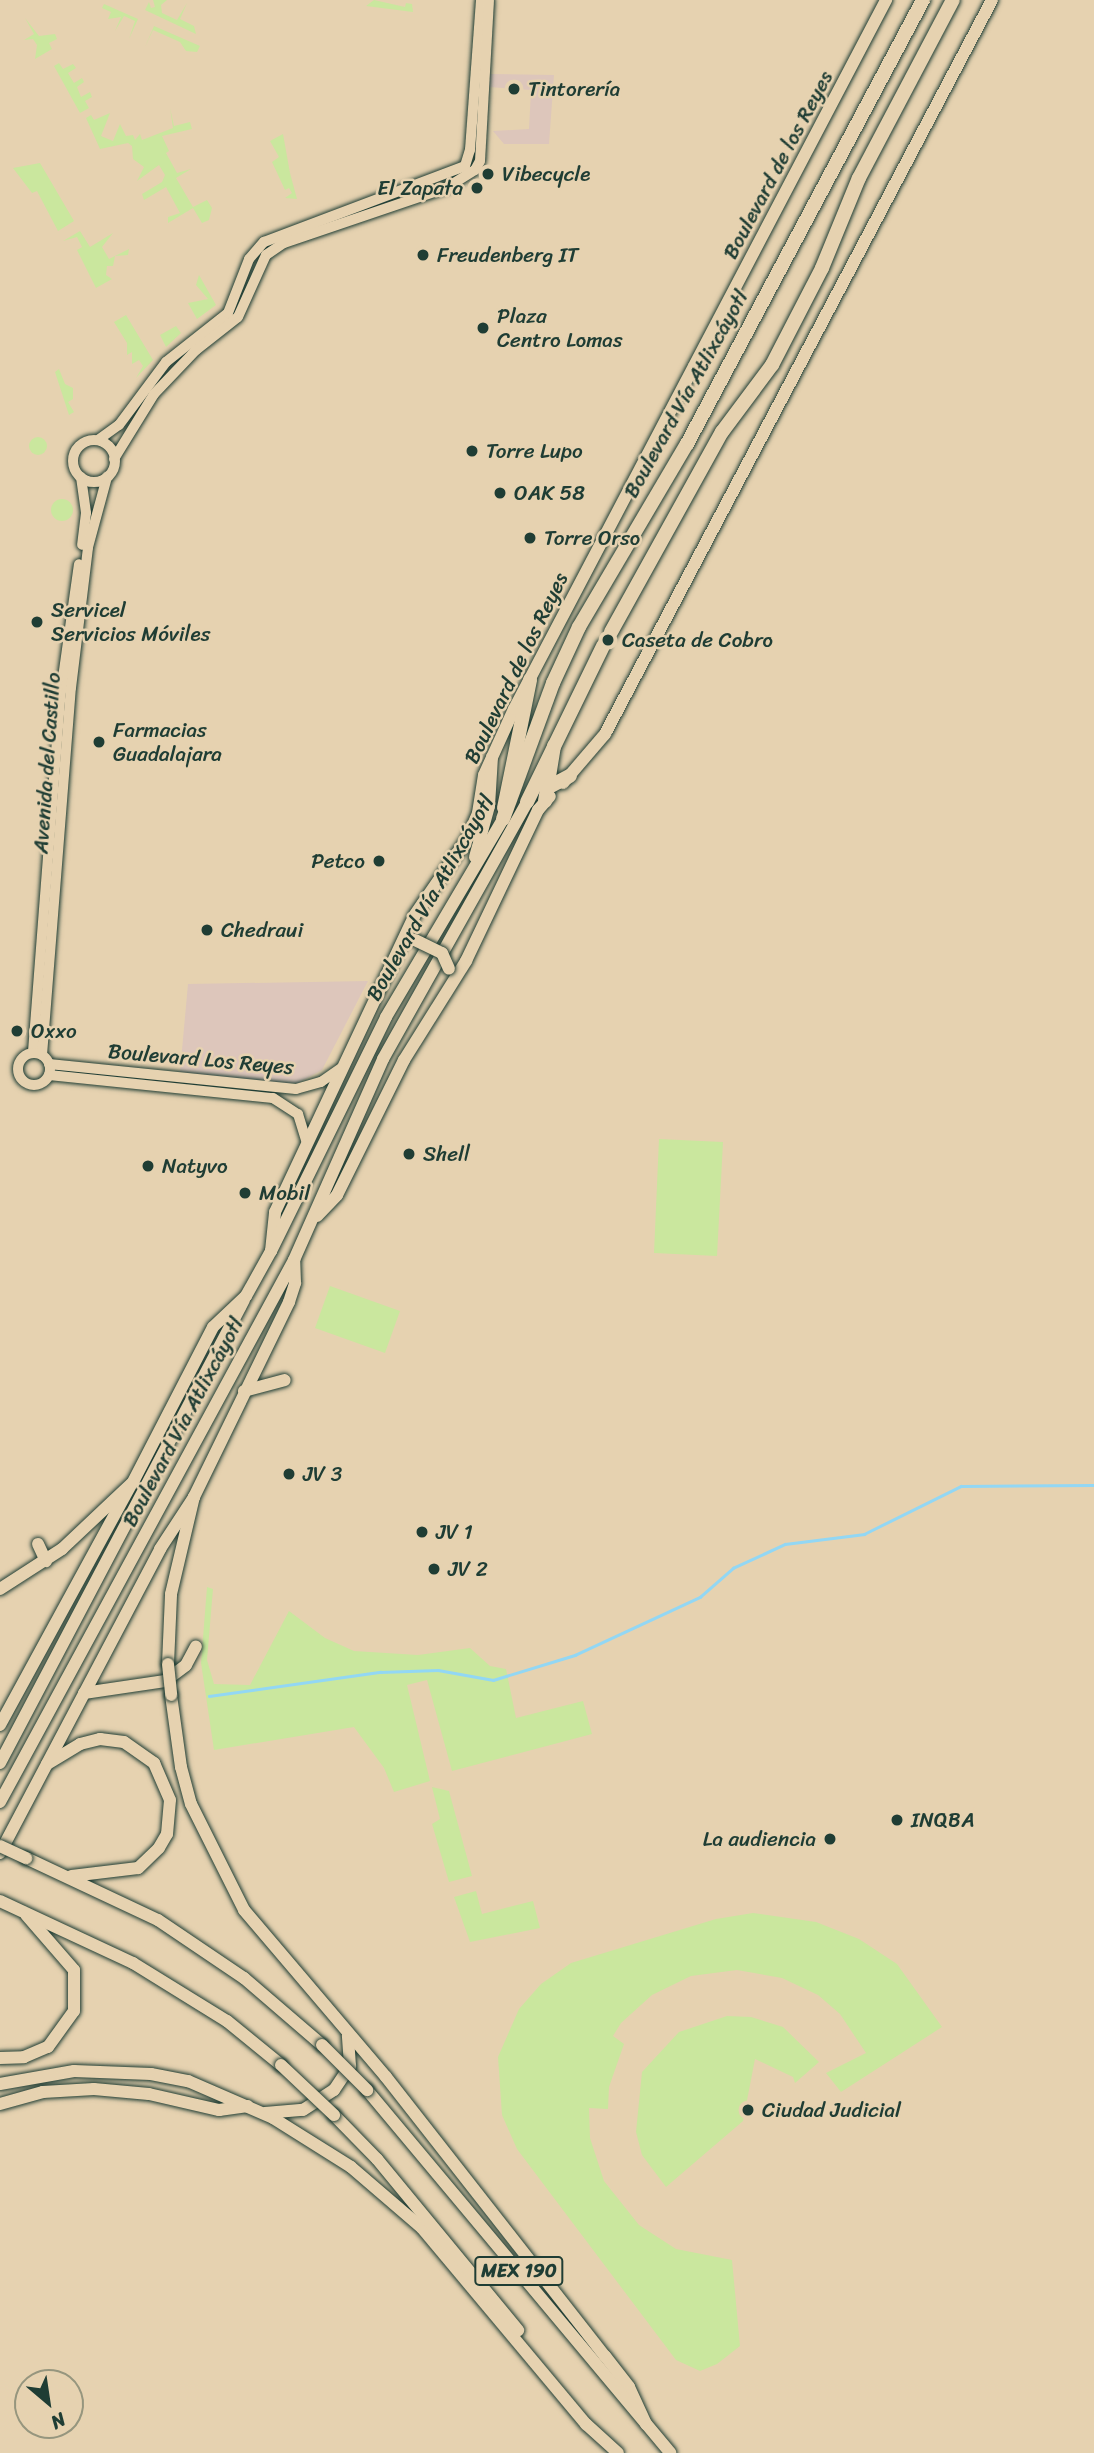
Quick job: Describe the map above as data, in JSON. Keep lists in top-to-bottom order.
{
  "streets": {
    "highway": ["Boulevard Vía Atlixcáyotl"],
    "main road": [
      "Boulevard de los Reyes",
      "Avenida del Castillo",
      "Boulevard Los Reyes",
      "MEX 190"
    ]
  },
  "crossings": [
    ["Boulevard de los Reyes", "Boulevard Vía Atlixcáyotl"],
    ["Boulevard de los Reyes", "Boulevard Los Reyes"]
  ],
  "places": [
    "Tintorería",
    "Vibecycle",
    "El Zapata",
    "Freudenberg IT",
    "Plaza Centro Lomas",
    "Torre Lupo",
    "OAK 58",
    "Torre Orso",
    "Servicel Servicios Móviles",
    "Caseta de Cobro",
    "Farmacias Guadalajara",
    "Petco",
    "Chedraui",
    "Oxxo",
    "Shell",
    "Natyvo",
    "Mobil",
    "JV 3",
    "JV 1",
    "JV 2",
    "INQBA",
    "La audiencia",
    "Ciudad Judicial"
  ],
  "north": "bottom right"
}
